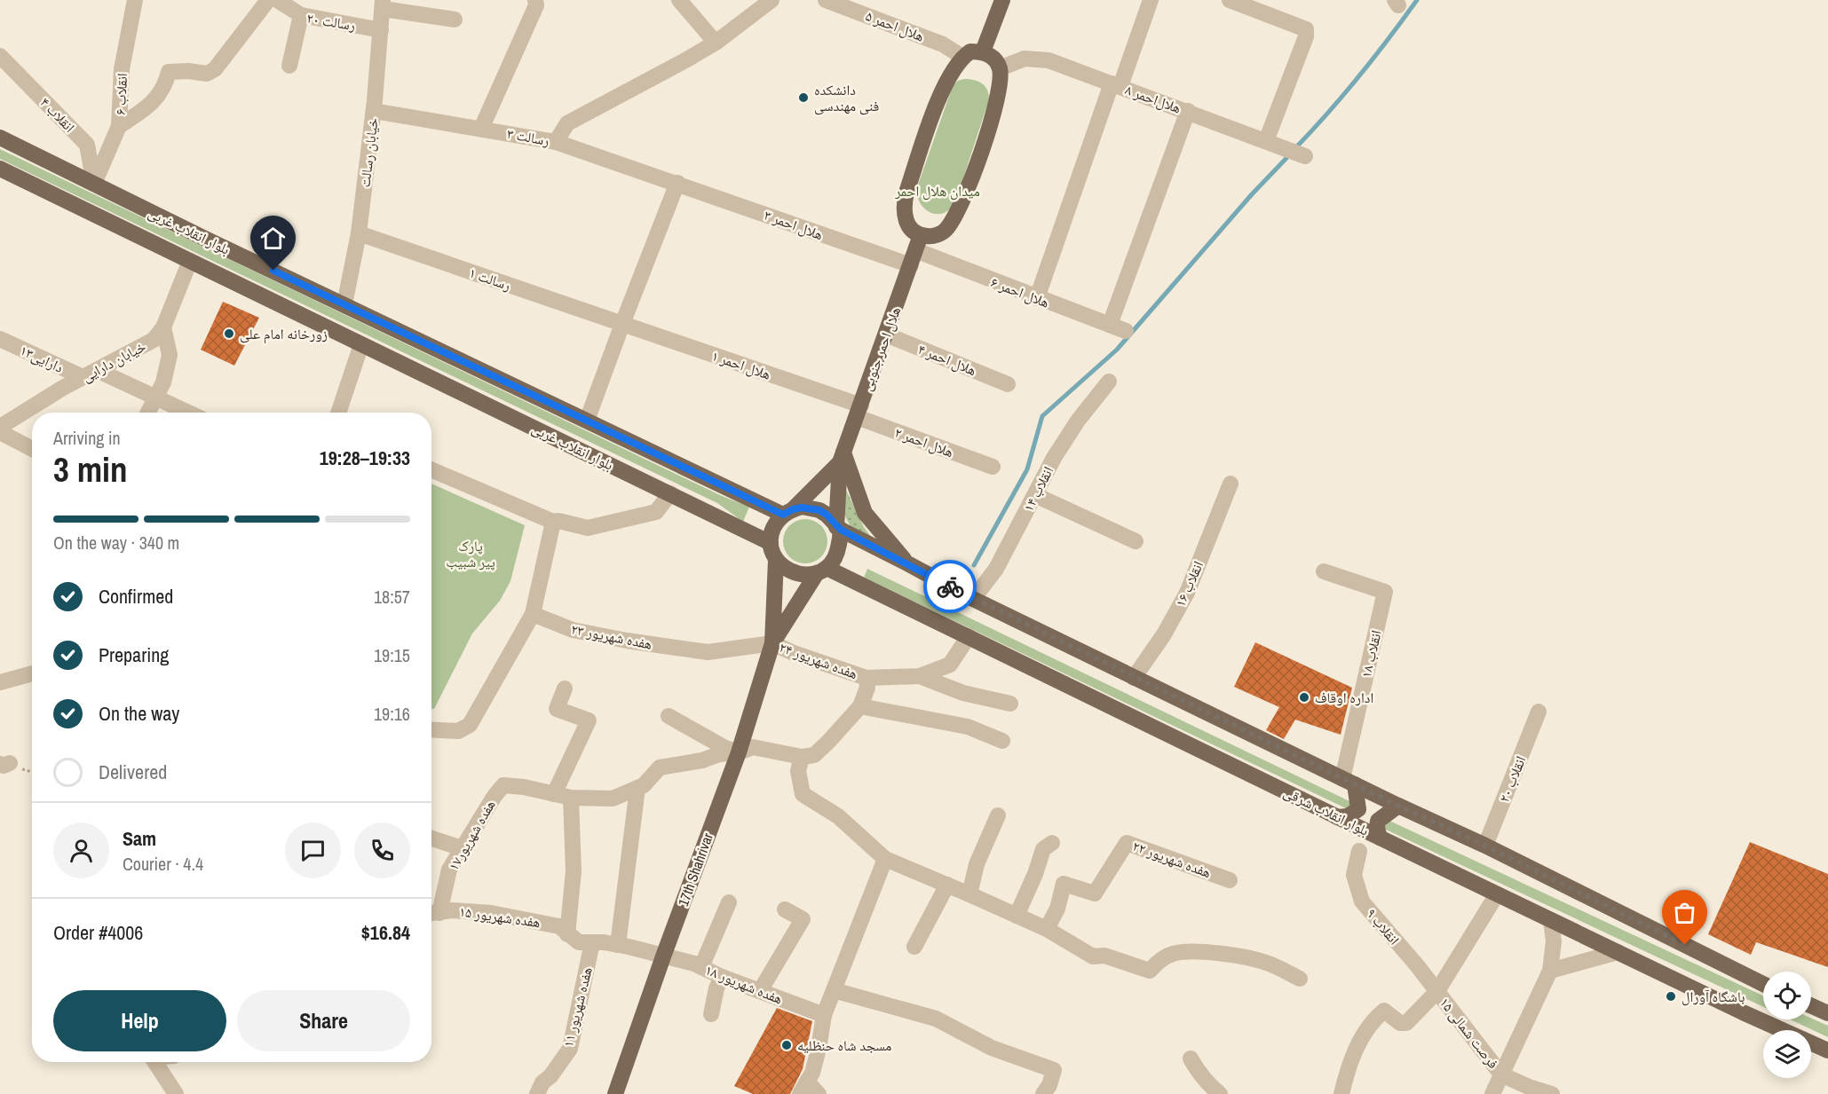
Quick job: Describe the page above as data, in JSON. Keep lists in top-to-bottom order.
{
  "streets": {
    "main road": [
      "بلوار انقلاب غربی",
      "هلال احمر جنوبی",
      "بلوار انقلاب شرقی",
      "17th Shahrivar"
    ],
    "street": [
      "رسالت ۲۰",
      "هلال احمر ۵",
      "انقلاب ۶",
      "هلال‌احمر ۸",
      "انقلاب ۴",
      "رسالت ۳",
      "خیابان رسالت",
      "هلال احمر ۳",
      "رسالت ۱",
      "هلال احمر ۶",
      "دارایی۱۳",
      "هلال احمر ۴",
      "خیابان دارایی",
      "هلال احمر ۱",
      "هلال احمر ۲",
      "انقلاب ۱۴",
      "انقلاب ۱۶",
      "هفده شهریور ۲۳",
      "انقلاب ۱۸",
      "هفده شهریور ۲۴",
      "انقلاب ۲۰",
      "هفده شهریور۱۷",
      "هفده شهریور ۲۲",
      "هفده شهریور ۱۵",
      "انقلاب ۹",
      "هفده شهریور ۱۸",
      "هفده شهریور ۱۱",
      "فرصت شمالی ۱۵"
    ]
  },
  "crossings": [
    ["رسالت ۲۰", "خیابان رسالت"],
    ["انقلاب ۶", "انقلاب ۴"],
    ["انقلاب ۶", "بلوار انقلاب غربی"],
    ["انقلاب ۴", "بلوار انقلاب غربی"],
    ["رسالت ۳", "خیابان رسالت"],
    ["رسالت ۳", "هلال احمر ۳"],
    ["خیابان رسالت", "بلوار انقلاب غربی"],
    ["خیابان رسالت", "رسالت ۱"],
    ["هلال احمر ۳", "هلال احمر ۶"],
    ["هلال احمر ۳", "هلال احمر جنوبی"],
    ["بلوار انقلاب غربی", "هلال احمر جنوبی"],
    ["بلوار انقلاب غربی", "خیابان دارایی"],
    ["بلوار انقلاب غربی", "بلوار انقلاب شرقی"],
    ["رسالت ۱", "هلال احمر ۱"],
    ["هلال احمر ۶", "هلال احمر جنوبی"],
    ["هلال احمر جنوبی", "هلال احمر ۴"],
    ["هلال احمر جنوبی", "هلال احمر ۱"],
    ["هلال احمر جنوبی", "هلال احمر ۲"],
    ["هلال احمر جنوبی", "بلوار انقلاب شرقی"],
    ["دارایی۱۳", "خیابان دارایی"],
    ["هلال احمر ۱", "هلال احمر ۲"],
    ["هفده شهریور ۲۳", "هفده شهریور ۲۴"],
    ["هفده شهریور ۲۳", "17th Shahrivar"],
    ["هفده شهریور ۲۴", "17th Shahrivar"],
    ["هفده شهریور۱۷", "17th Shahrivar"],
    ["17th Shahrivar", "هفده شهریور ۱۵"],
    ["17th Shahrivar", "هفده شهریور ۱۸"],
    ["هفده شهریور ۱۵", "هفده شهریور ۱۸"],
    ["هفده شهریور ۱۵", "هفده شهریور ۱۱"],
    ["انقلاب ۹", "فرصت شمالی ۱۵"]
  ],
  "parks": ["میدان هلال احمر", "پارک پیر شبیب"],
  "places": [
    "دانشکده فنی مهندسی",
    "زورخانه امام علی",
    "اداره اوقاف",
    "باشگاه آورال",
    "مسجد شاه حنظلیه"
  ],
  "page": {
    "heading": ["3 min", "Arriving in", "19:28–19:33"],
    "panel": [
      "Sam",
      "Courier · 4.4",
      "Order #4006",
      "$16.84"
    ],
    "bar": "On the way · 340 m",
    "list": [
      ["Confirmed", "18:57"],
      ["Preparing", "19:15"],
      ["On the way", "19:16"],
      "Delivered"
    ],
    "buttons": ["Help", "Share"]
  }
}
